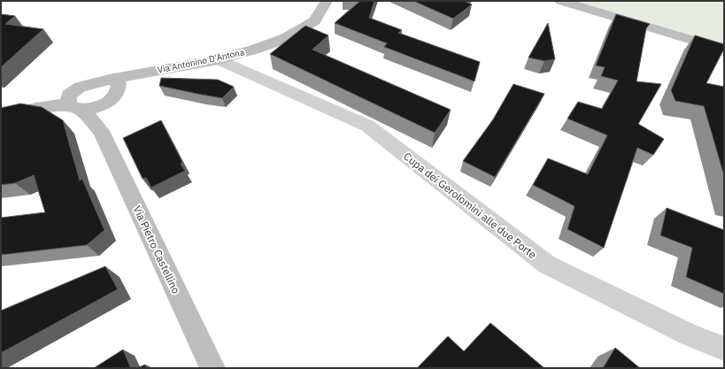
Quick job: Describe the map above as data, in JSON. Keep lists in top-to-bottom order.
{
  "streets": {
    "main road": ["Via Antonino D'Antona", "Via Pietro Castellino"],
    "street": ["Cupa dei Gerolomini alle due Porte"]
  },
  "crossings": [
    ["Via Antonino D'Antona", "Cupa dei Gerolomini alle due Porte"],
    ["Via Antonino D'Antona", "Via Pietro Castellino"]
  ]
}
